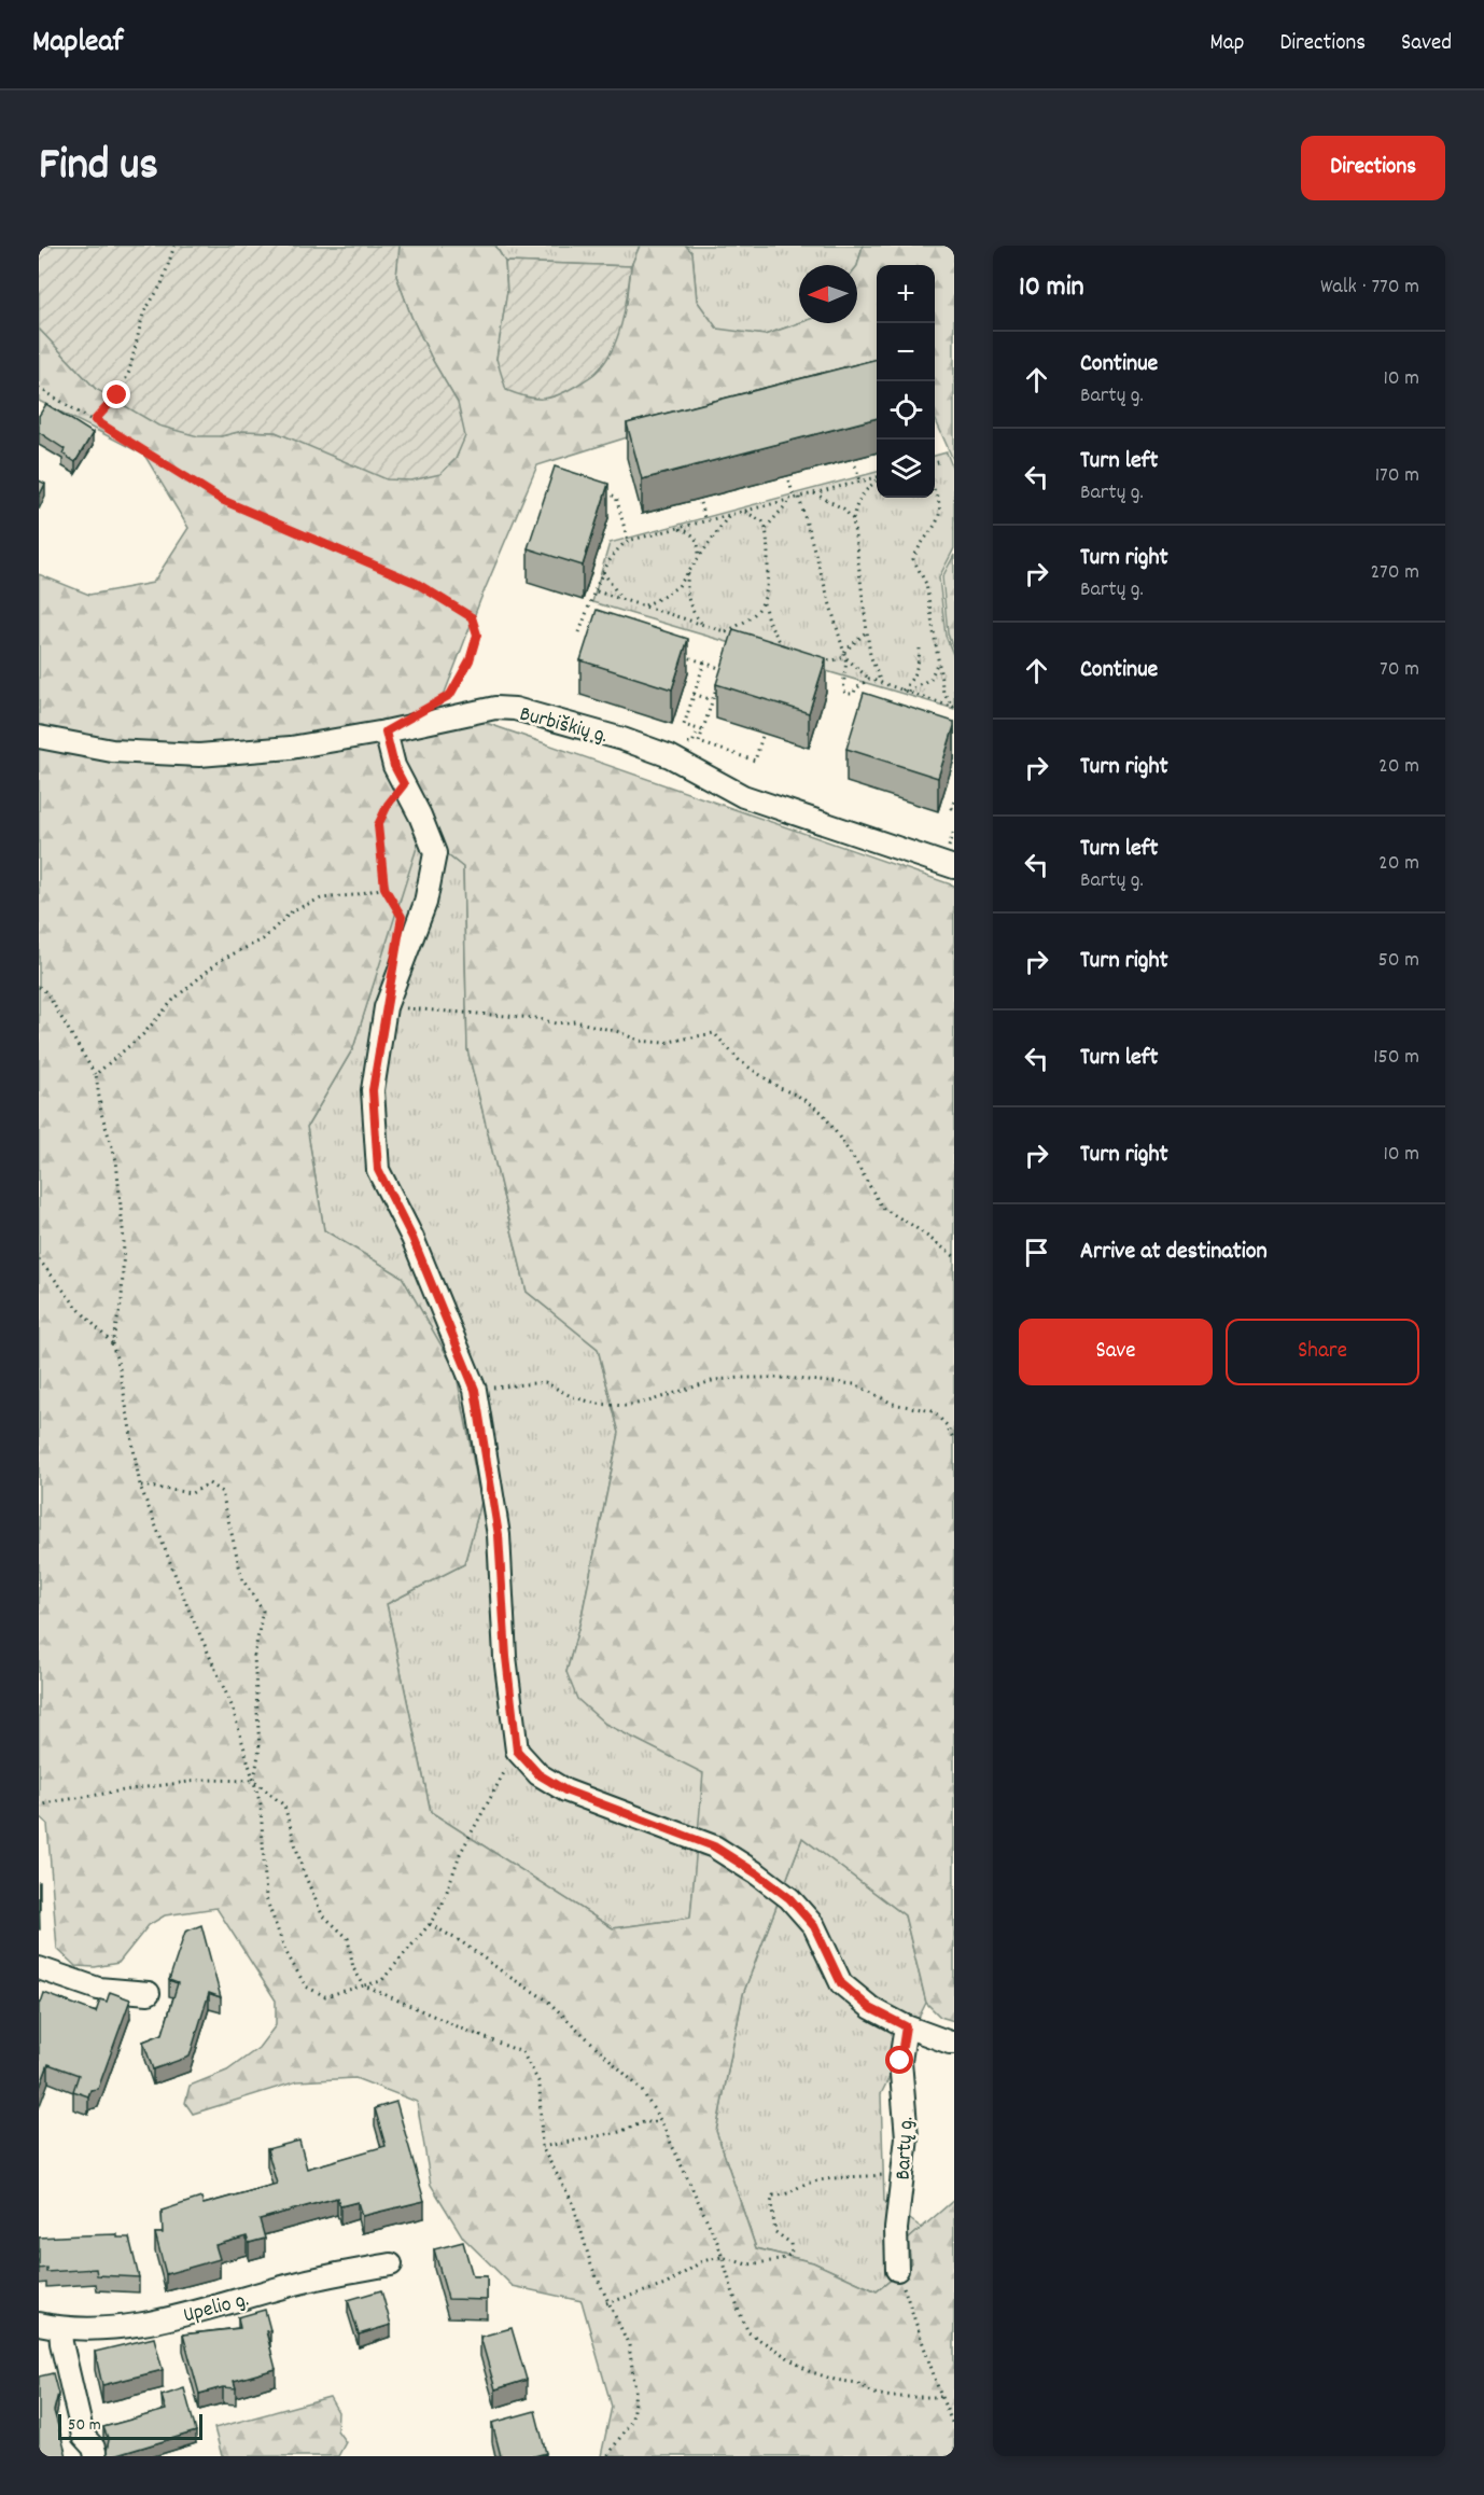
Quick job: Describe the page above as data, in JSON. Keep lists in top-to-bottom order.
{
  "streets": {
    "street": ["Burbiškių g.", "Bartų g.", "Upelio g."]
  },
  "scale_bar": "50 m",
  "north": "left",
  "page": {
    "header": "Mapleaf",
    "nav": ["Map", "Directions", "Saved"],
    "title": "Find us",
    "buttons": [
      "Directions",
      ["Save", "Share"]
    ],
    "heading": ["10 min", "Walk · 770 m"],
    "map_buttons": ["+", "−"],
    "list": [
      ["Continue", "Bartų g.", "10 m"],
      ["Turn left", "Bartų g.", "170 m"],
      ["Turn right", "Bartų g.", "270 m"],
      ["Continue", "70 m"],
      ["Turn right", "20 m"],
      ["Turn left", "Bartų g.", "20 m"],
      ["Turn right", "50 m"],
      ["Turn left", "150 m"],
      ["Turn right", "10 m"],
      "Arrive at destination"
    ],
    "scale": "50 m"
  }
}
